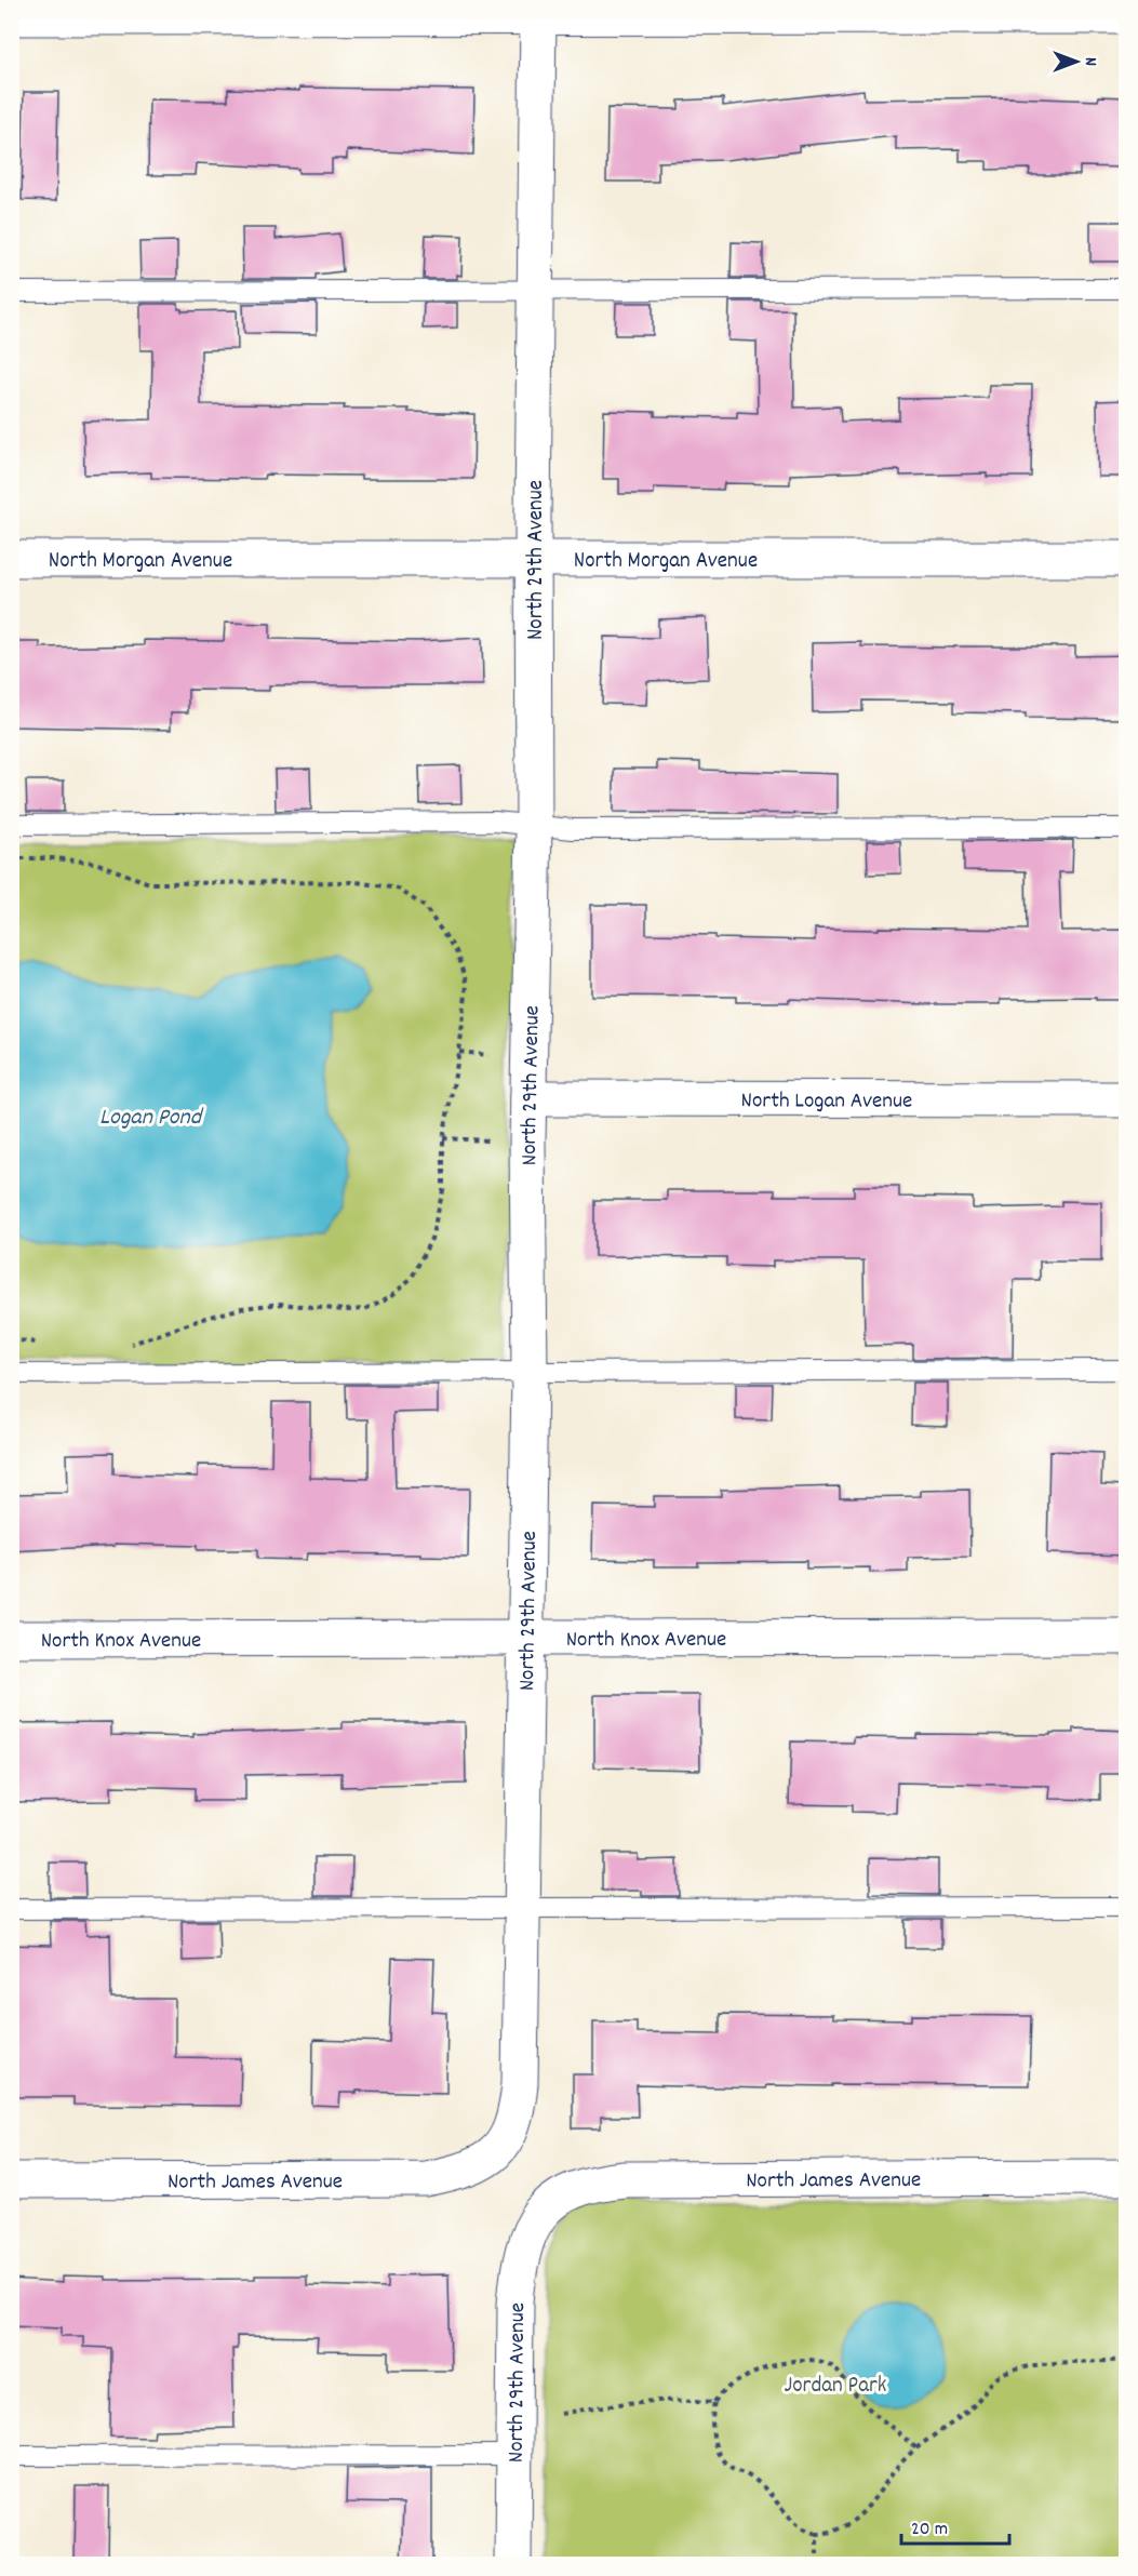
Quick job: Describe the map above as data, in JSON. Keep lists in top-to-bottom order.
{
  "streets": {
    "street": [
      "North Morgan Avenue",
      "North 29th Avenue",
      "North Logan Avenue",
      "North Knox Avenue",
      "North James Avenue"
    ]
  },
  "crossings": [
    ["North Morgan Avenue", "North 29th Avenue"],
    ["North 29th Avenue", "North Logan Avenue"],
    ["North 29th Avenue", "North Knox Avenue"],
    ["North 29th Avenue", "North James Avenue"]
  ],
  "water": ["Logan Pond"],
  "parks": ["Jordan Park"],
  "scale_bar": "20 m",
  "north": "right"
}
